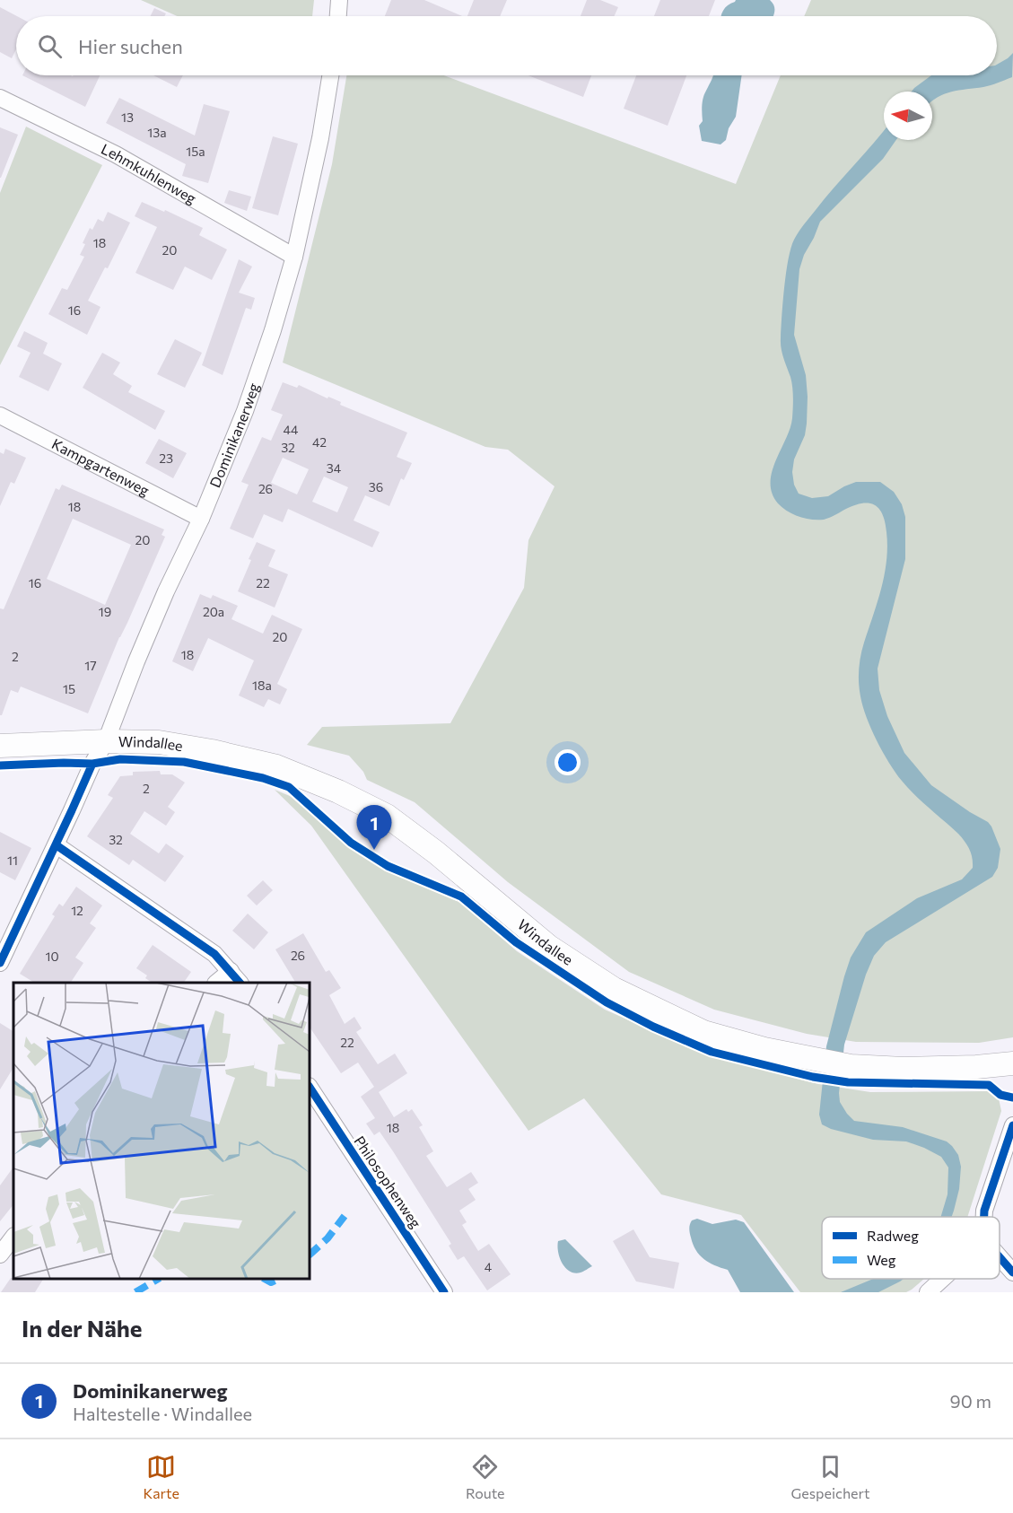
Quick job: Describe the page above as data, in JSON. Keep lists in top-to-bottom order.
{
  "streets": {
    "main road": ["Windallee"],
    "street": [
      "Lehmkuhlenweg",
      "Dominikanerweg",
      "Kampgartenweg",
      "Philosophenweg"
    ]
  },
  "crossings": [
    ["Lehmkuhlenweg", "Dominikanerweg"],
    ["Dominikanerweg", "Kampgartenweg"],
    ["Dominikanerweg", "Windallee"]
  ],
  "house_numbers": [
    "13",
    "13a",
    "15a",
    "18",
    "20",
    "16",
    "44",
    "42",
    "32",
    "23",
    "34",
    "36",
    "26",
    "18",
    "20",
    "16",
    "22",
    "19",
    "20a",
    "20",
    "18",
    "2",
    "17",
    "18a",
    "15",
    "2",
    "32",
    "11",
    "12",
    "26",
    "10",
    "22",
    "18",
    "4"
  ],
  "legend": ["Radweg", "Weg"],
  "north": "left",
  "page": {
    "search": "Hier suchen",
    "pins": "1",
    "heading": "In der Nähe",
    "list": [
      {
        "mark": "1",
        "name": "Dominikanerweg",
        "note": "Haltestelle · Windallee",
        "value": "90 m"
      }
    ],
    "nav": ["Karte", "Route", "Gespeichert"]
  }
}
